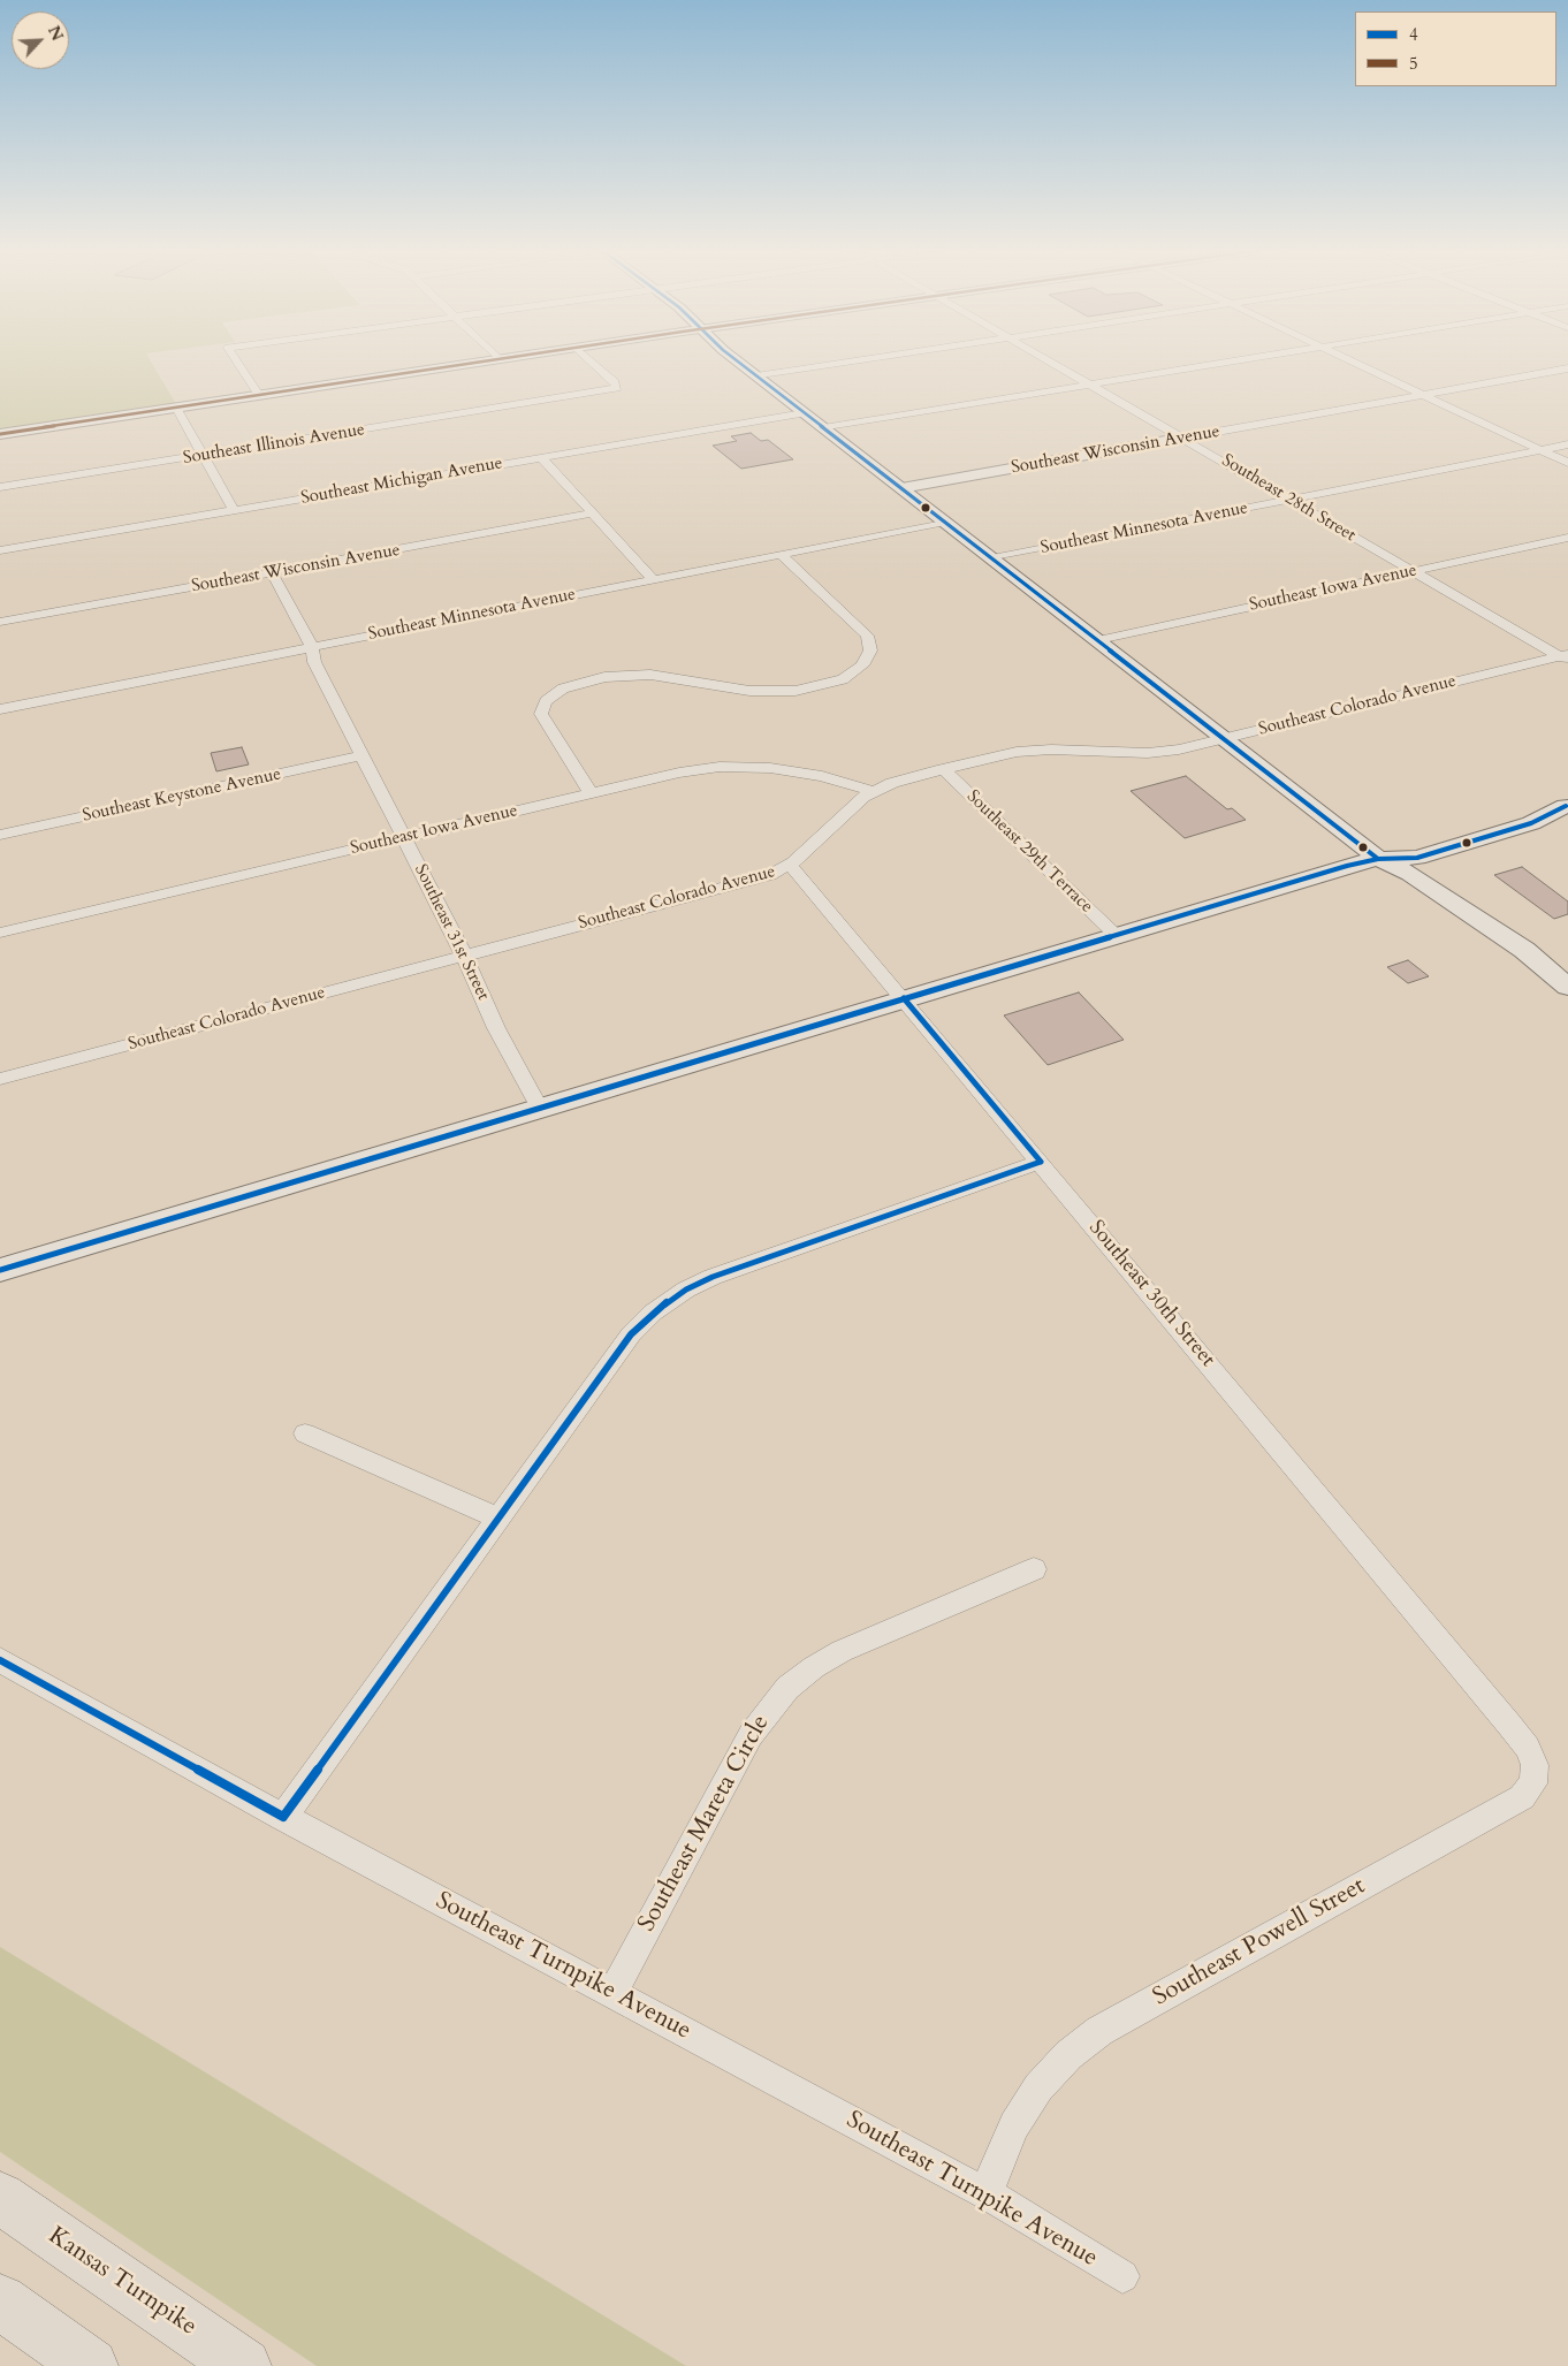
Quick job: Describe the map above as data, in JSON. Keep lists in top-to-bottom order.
{
  "streets": {
    "highway": ["Kansas Turnpike"],
    "street": [
      "Southeast Illinois Avenue",
      "Southeast Wisconsin Avenue",
      "Southeast Michigan Avenue",
      "Southeast 28th Street",
      "Southeast Minnesota Avenue",
      "Southeast Iowa Avenue",
      "Southeast Colorado Avenue",
      "Southeast Keystone Avenue",
      "Southeast 29th Terrace",
      "Southeast 31st Street",
      "Southeast 30th Street",
      "Southeast Mareta Circle",
      "Southeast Powell Street",
      "Southeast Turnpike Avenue"
    ]
  },
  "crossings": [
    ["Southeast Wisconsin Avenue", "Southeast 28th Street"],
    ["Southeast Wisconsin Avenue", "Southeast 31st Street"],
    ["Southeast 28th Street", "Southeast Minnesota Avenue"],
    ["Southeast 28th Street", "Southeast Iowa Avenue"],
    ["Southeast 28th Street", "Southeast Colorado Avenue"],
    ["Southeast Minnesota Avenue", "Southeast 31st Street"],
    ["Southeast Iowa Avenue", "Southeast Colorado Avenue"],
    ["Southeast Iowa Avenue", "Southeast 31st Street"],
    ["Southeast Colorado Avenue", "Southeast 29th Terrace"],
    ["Southeast Colorado Avenue", "Southeast 31st Street"],
    ["Southeast Colorado Avenue", "Southeast 30th Street"],
    ["Southeast Keystone Avenue", "Southeast 31st Street"],
    ["Southeast 30th Street", "Southeast Powell Street"],
    ["Southeast Mareta Circle", "Southeast Turnpike Avenue"],
    ["Southeast Powell Street", "Southeast Turnpike Avenue"]
  ],
  "lines": ["transit line 4", "transit line 5"],
  "legend": ["4", "5"],
  "north": "top right"
}
